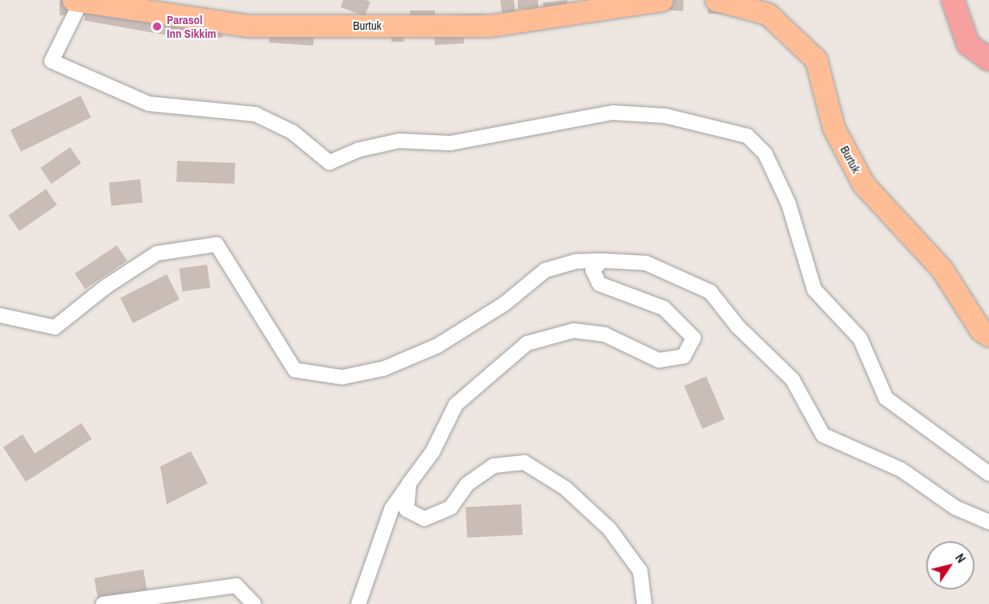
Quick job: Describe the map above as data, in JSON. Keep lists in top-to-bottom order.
{
  "streets": {
    "main road": ["Burtuk"]
  },
  "places": ["Parasol Inn Sikkim"],
  "north": "top right"
}
